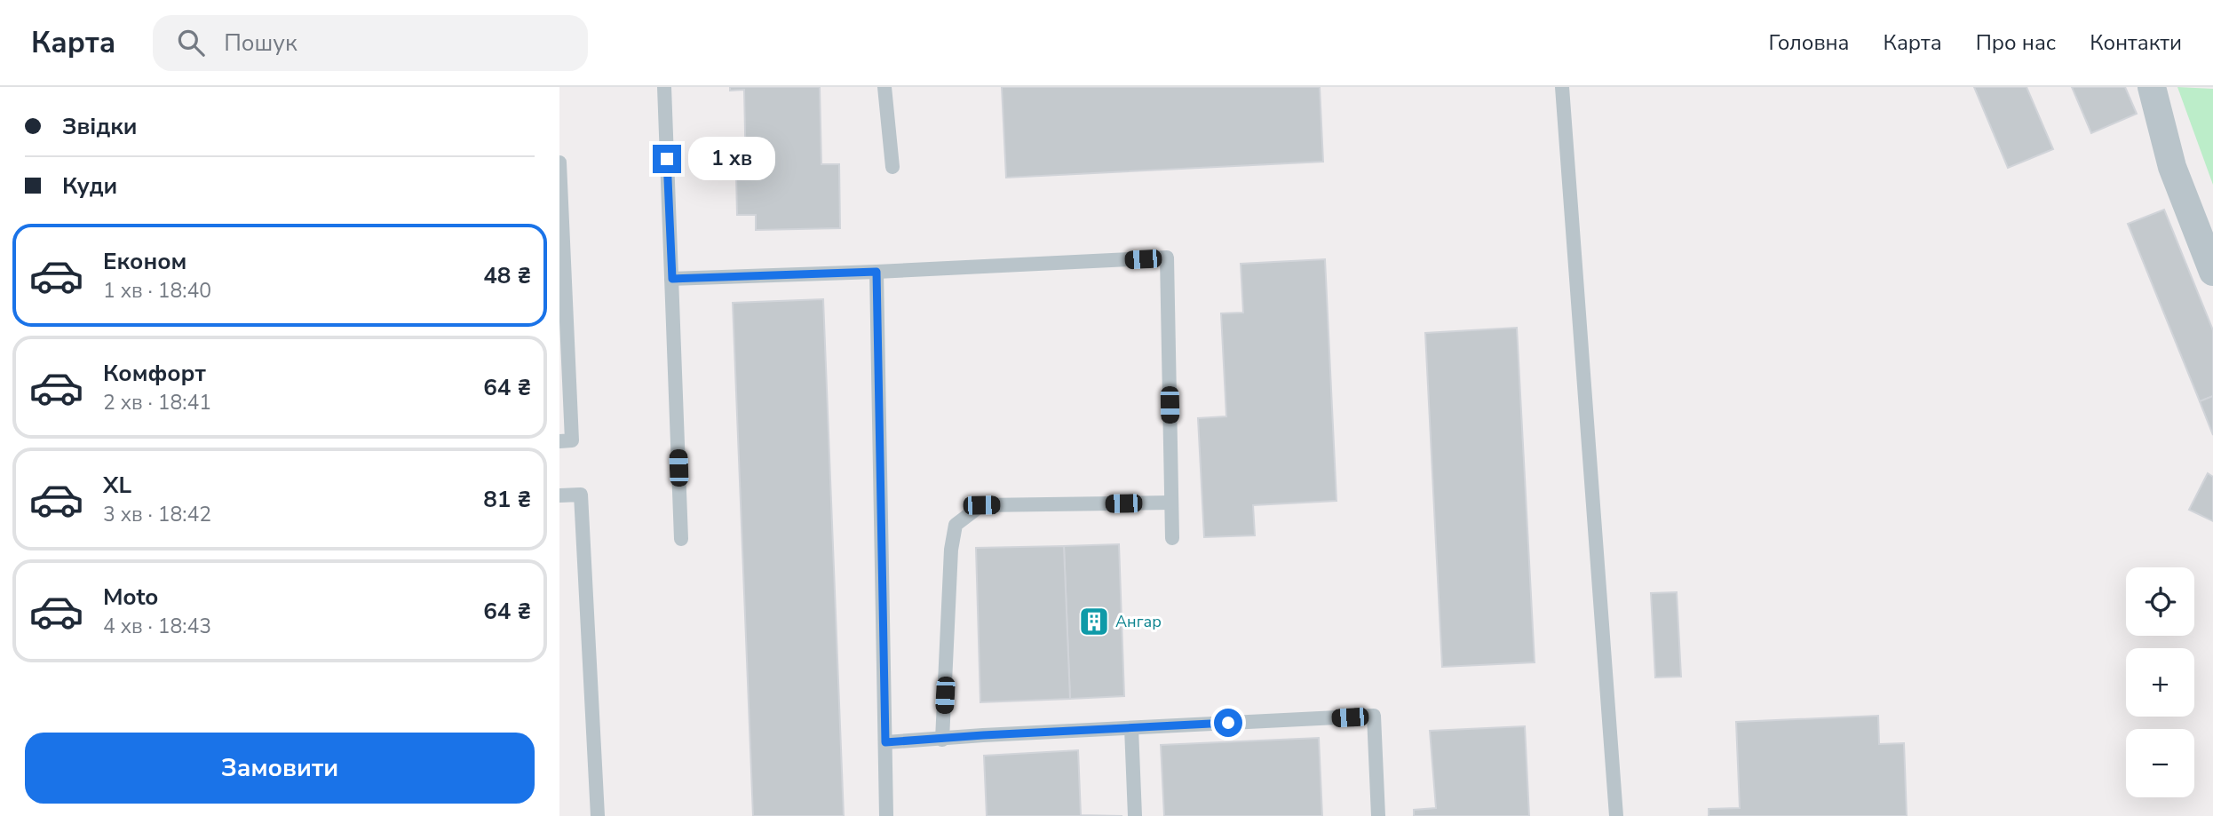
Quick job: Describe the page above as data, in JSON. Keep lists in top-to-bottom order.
{
  "places": {
    "building": ["Ангар"]
  },
  "page": {
    "header": "Карта",
    "search": "Пошук",
    "nav": [
      "Головна",
      "Карта",
      "Про нас",
      "Контакти"
    ],
    "banner": ["Звідки", "Куди"],
    "bubble": "1 хв",
    "list": [
      {
        "name": "Економ",
        "note": "1 хв · 18:40",
        "value": "48 ₴"
      },
      {
        "name": "Комфорт",
        "note": "2 хв · 18:41",
        "value": "64 ₴"
      },
      {
        "name": "XL",
        "note": "3 хв · 18:42",
        "value": "81 ₴"
      },
      {
        "name": "Moto",
        "note": "4 хв · 18:43",
        "value": "64 ₴"
      }
    ],
    "map_buttons": ["+", "−"],
    "buttons": "Замовити"
  }
}
